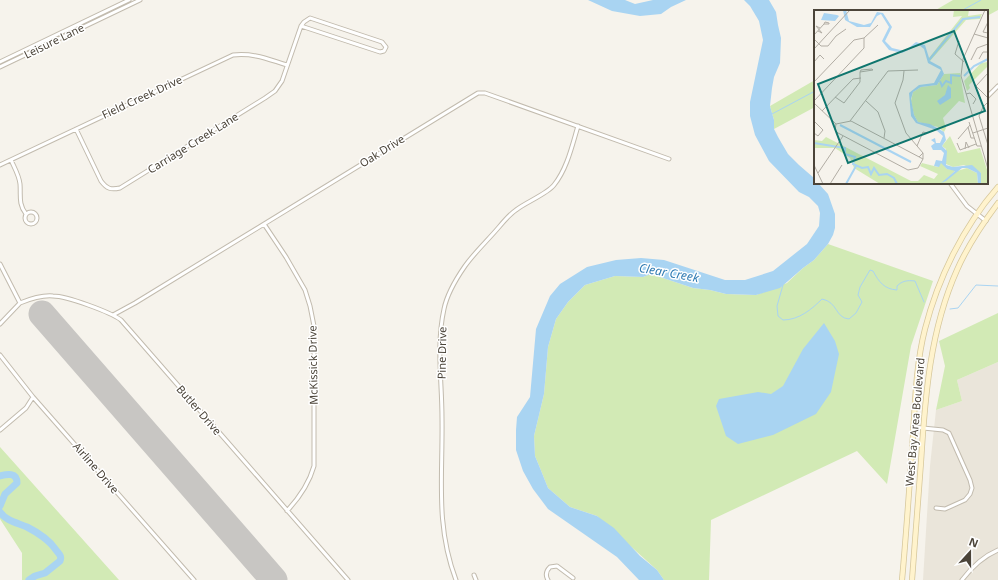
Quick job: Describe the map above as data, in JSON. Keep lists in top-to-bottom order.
{
  "streets": {
    "main road": ["West Bay Area Boulevard"],
    "street": [
      "Leisure Lane",
      "Field Creek Drive",
      "Carriage Creek Lane",
      "Oak Drive",
      "Pine Drive",
      "McKissick Drive",
      "Butler Drive",
      "Airline Drive"
    ]
  },
  "crossings": [
    ["Field Creek Drive", "Carriage Creek Lane"],
    ["Oak Drive", "Pine Drive"],
    ["Oak Drive", "McKissick Drive"],
    ["Oak Drive", "Butler Drive"],
    ["McKissick Drive", "Butler Drive"]
  ],
  "water": ["Clear Creek"],
  "north": "top"
}
